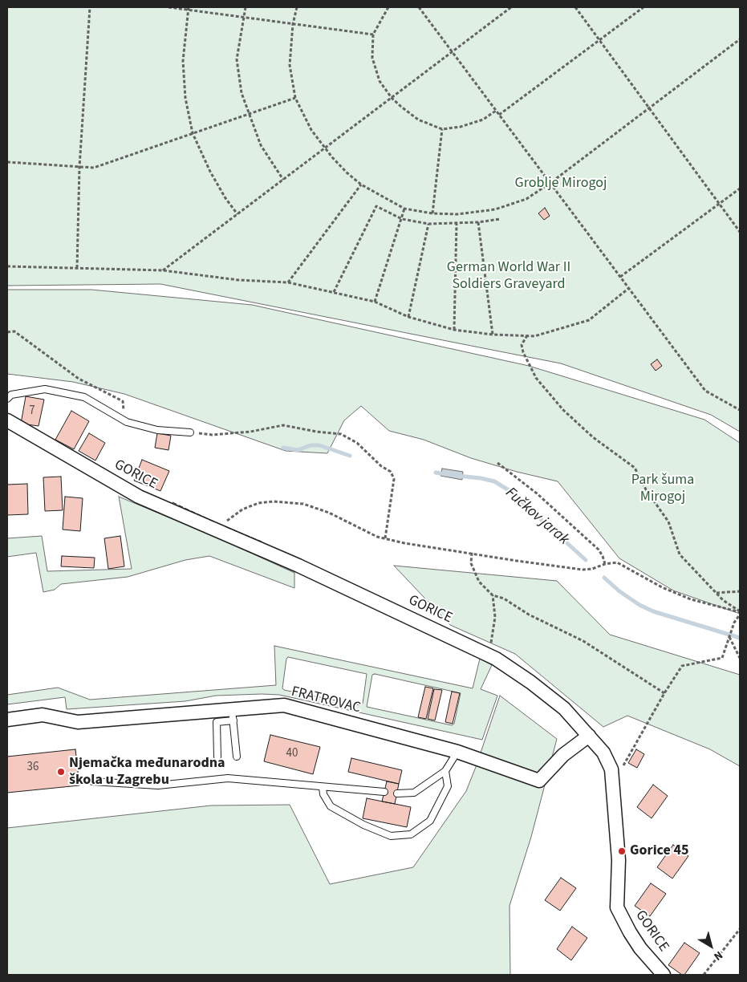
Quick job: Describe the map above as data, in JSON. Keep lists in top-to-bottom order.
{
  "streets": {
    "street": ["GORICE", "FRATROVAC"]
  },
  "crossings": [
    ["GORICE", "FRATROVAC"]
  ],
  "water": ["Fučkov jarak"],
  "parks": ["Groblje Mirogoj", "German World War II Soldiers Graveyard", "Park šuma Mirogoj"],
  "places": ["Njemačka međunarodna škola u Zagrebu", "Gorice 45"],
  "house_numbers": ["7", "40", "36"],
  "north": "bottom right"
}
